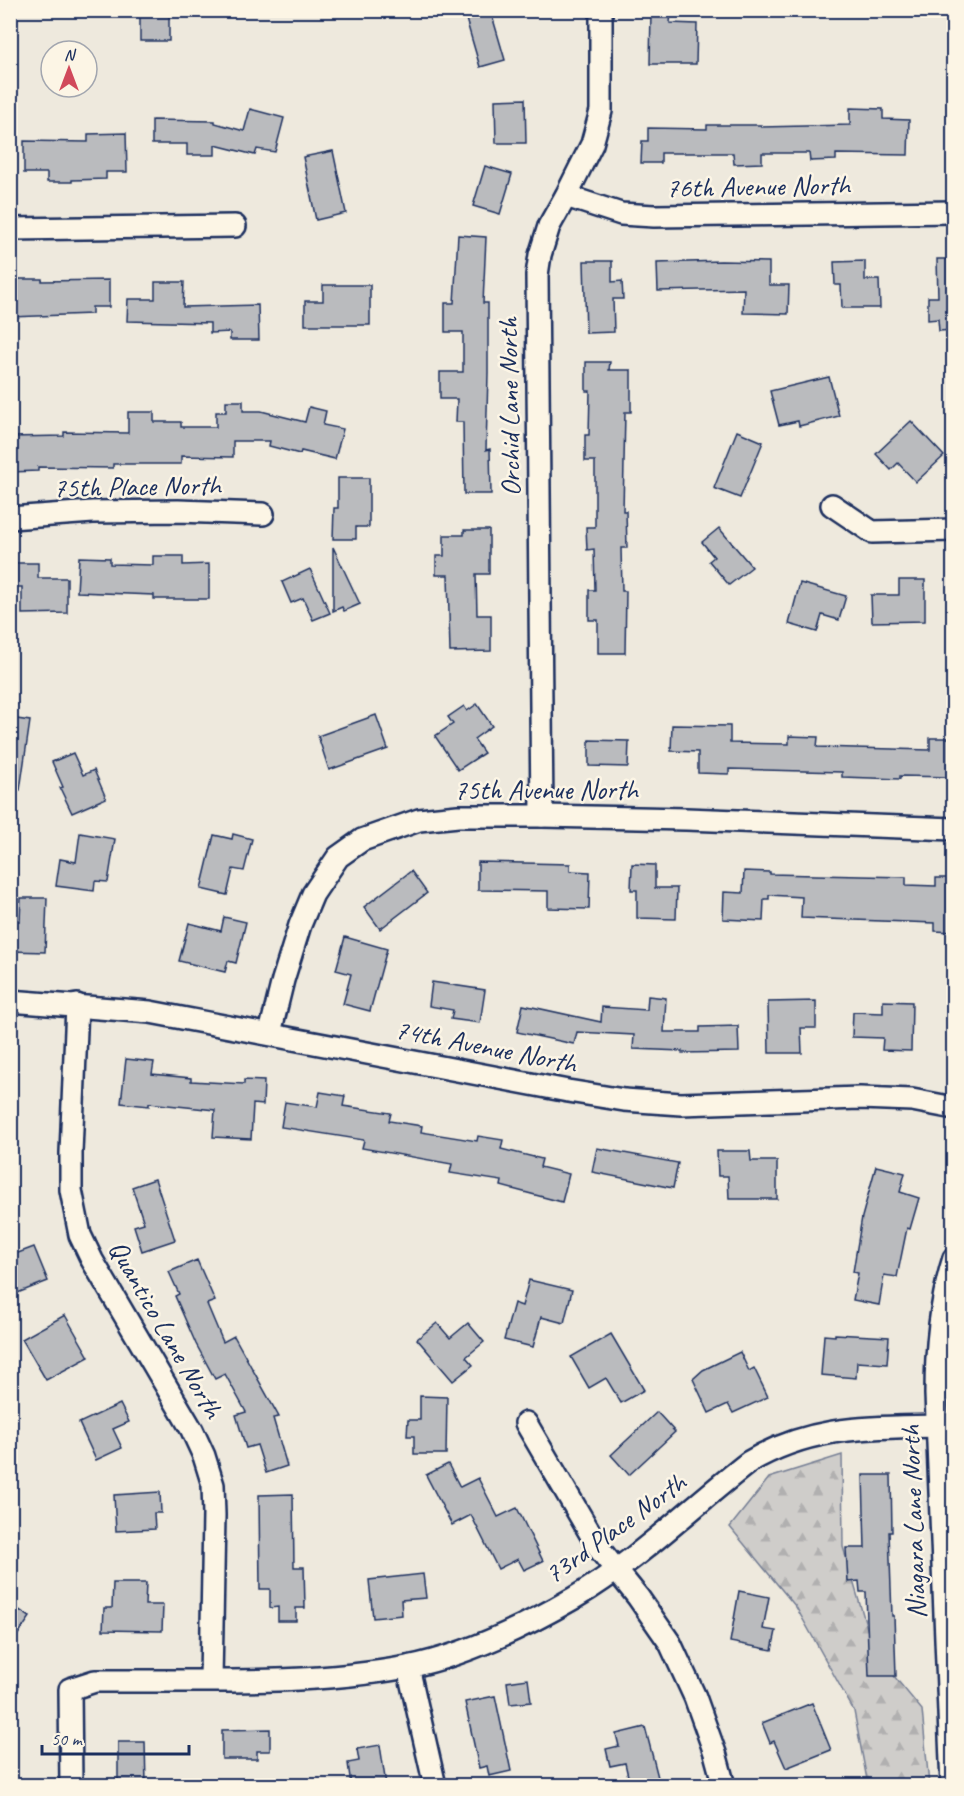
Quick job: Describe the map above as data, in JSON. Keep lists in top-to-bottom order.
{
  "streets": {
    "street": [
      "76th Avenue North",
      "Orchid Lane North",
      "75th Place North",
      "75th Avenue North",
      "74th Avenue North",
      "Quantico Lane North",
      "Niagara Lane North",
      "73rd Place North"
    ]
  },
  "crossings": [
    ["76th Avenue North", "Orchid Lane North"],
    ["Orchid Lane North", "75th Avenue North"],
    ["75th Avenue North", "74th Avenue North"],
    ["74th Avenue North", "Quantico Lane North"],
    ["Quantico Lane North", "73rd Place North"],
    ["Niagara Lane North", "73rd Place North"]
  ],
  "scale_bar": "50 m",
  "north": "top"
}
